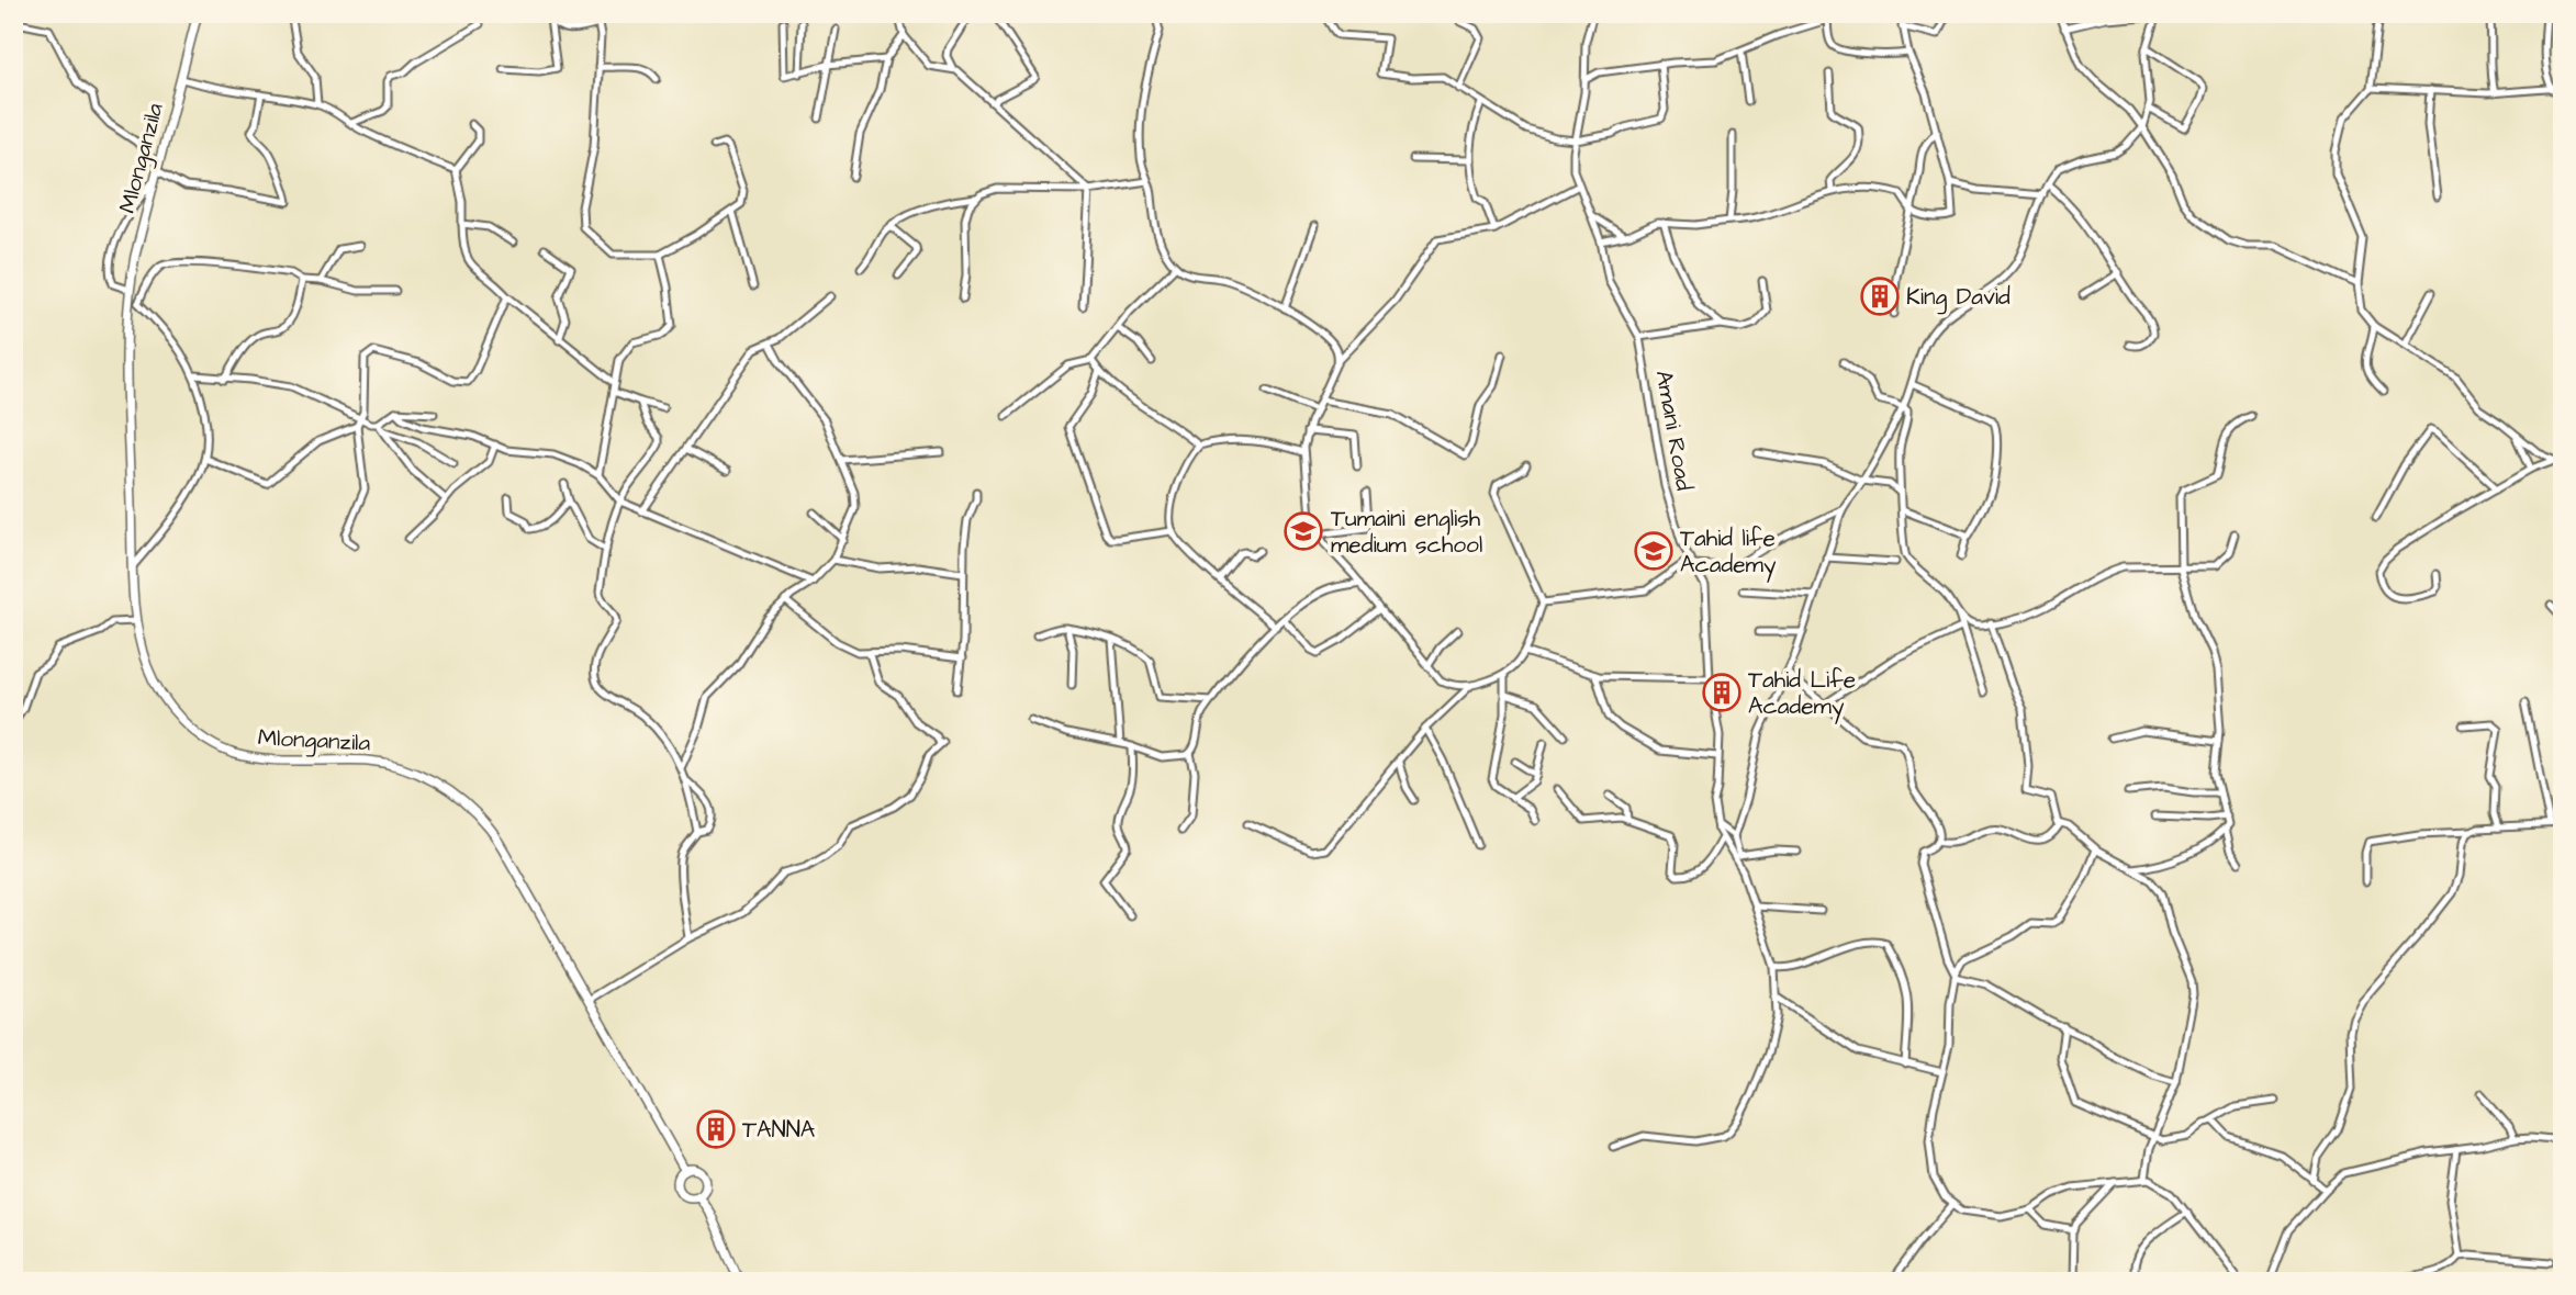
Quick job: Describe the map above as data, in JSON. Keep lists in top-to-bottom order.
{
  "streets": {
    "street": ["Mlonganzila", "Amani Road"]
  },
  "places": {
    "building": ["King David", "Tahid Life Academy", "TANNA"],
    "school or university": ["Tumaini english medium school", "Tahid life Academy"]
  }
}
